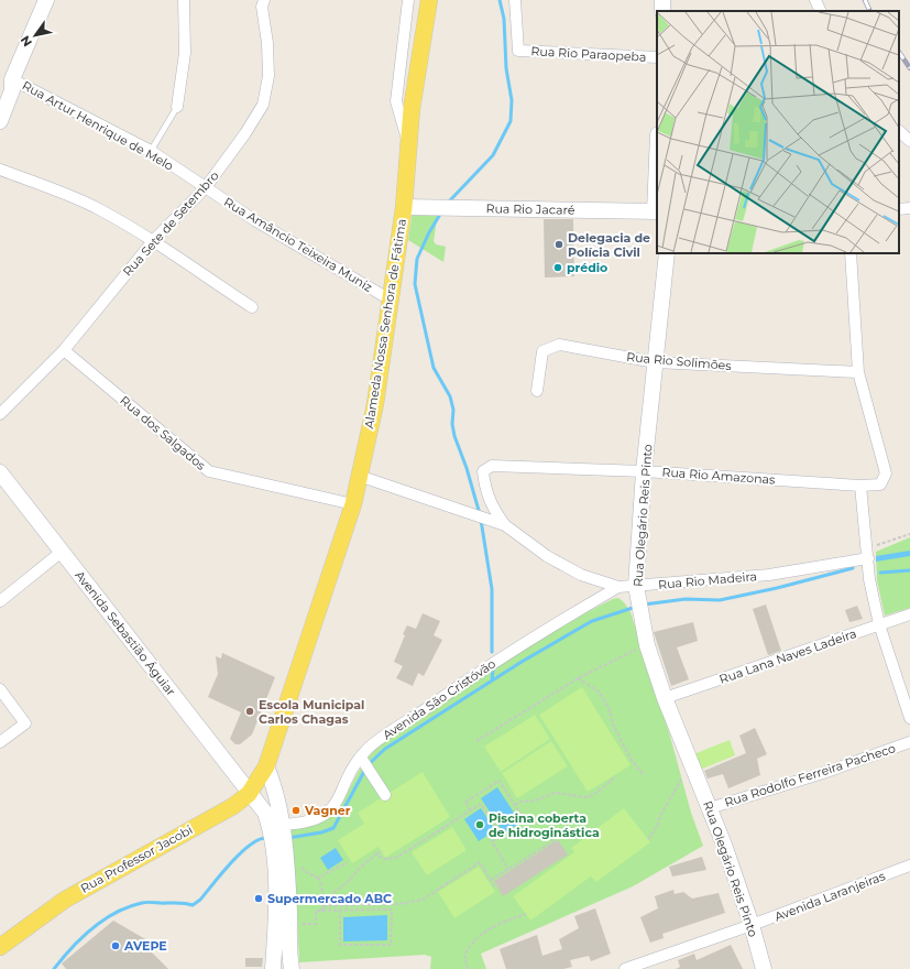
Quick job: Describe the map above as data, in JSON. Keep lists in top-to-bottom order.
{
  "streets": {
    "main road": ["Alameda Nossa Senhora de Fátima", "Rua Professor Jacobi"],
    "street": [
      "Rua Rio Paraopeba",
      "Rua Artur Henrique de Melo",
      "Rua Rio Jacaré",
      "Rua Sete de Setembro",
      "Rua Amâncio Teixeira Muniz",
      "Rua Rio Solimões",
      "Rua dos Salgados",
      "Rua Rio Amazonas",
      "Rua Olegário Reis Pinto",
      "Rua Rio Madeira",
      "Avenida Sebastião Águiar",
      "Rua Lana Naves Ladeira",
      "Avenida São Cristóvão",
      "Rua Rodolfo Ferreira Pacheco",
      "Avenida Laranjeiras"
    ]
  },
  "crossings": [
    ["Rua Artur Henrique de Melo", "Rua Sete de Setembro"],
    ["Rua Artur Henrique de Melo", "Rua Amâncio Teixeira Muniz"],
    ["Rua Rio Jacaré", "Alameda Nossa Senhora de Fátima"],
    ["Rua Sete de Setembro", "Rua Amâncio Teixeira Muniz"],
    ["Rua Sete de Setembro", "Rua dos Salgados"],
    ["Rua Amâncio Teixeira Muniz", "Alameda Nossa Senhora de Fátima"],
    ["Alameda Nossa Senhora de Fátima", "Rua dos Salgados"],
    ["Alameda Nossa Senhora de Fátima", "Rua Rio Madeira"],
    ["Alameda Nossa Senhora de Fátima", "Rua Professor Jacobi"],
    ["Rua Rio Solimões", "Rua Rio Amazonas"],
    ["Rua Rio Solimões", "Rua Olegário Reis Pinto"],
    ["Rua Rio Amazonas", "Rua Olegário Reis Pinto"],
    ["Rua Rio Amazonas", "Rua Rio Madeira"],
    ["Rua Olegário Reis Pinto", "Rua Rio Madeira"],
    ["Rua Olegário Reis Pinto", "Rua Lana Naves Ladeira"],
    ["Rua Olegário Reis Pinto", "Rua Rodolfo Ferreira Pacheco"],
    ["Rua Olegário Reis Pinto", "Avenida Laranjeiras"],
    ["Rua Rio Madeira", "Avenida São Cristóvão"],
    ["Avenida Sebastião Águiar", "Avenida São Cristóvão"],
    ["Avenida Sebastião Águiar", "Rua Professor Jacobi"]
  ],
  "places": [
    "Delegacia de Polícia Civil",
    "prédio",
    "Escola Municipal Carlos Chagas",
    "Vagner",
    "Piscina coberta de hidroginástica",
    "Supermercado ABC",
    "AVEPE"
  ],
  "north": "bottom left"
}
